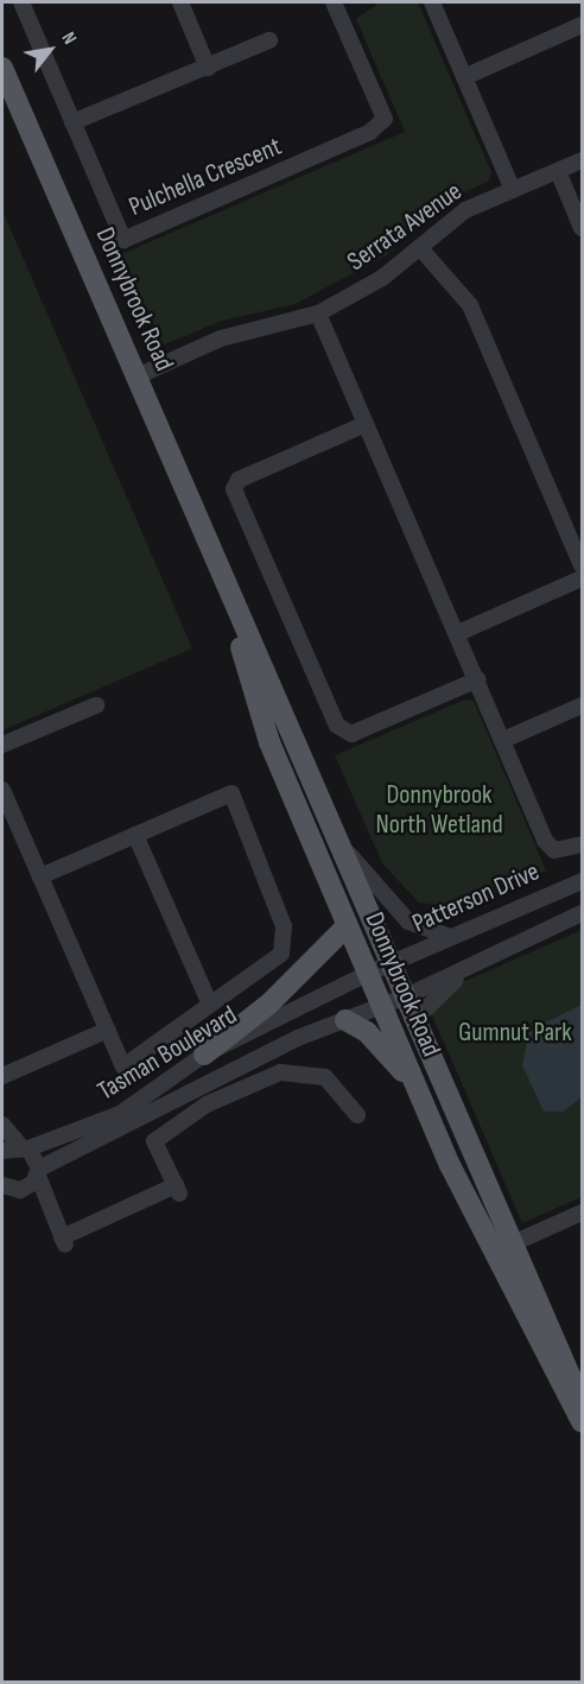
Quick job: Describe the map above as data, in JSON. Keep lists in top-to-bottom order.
{
  "streets": {
    "main road": ["Donnybrook Road"],
    "street": [
      "Pulchella Crescent",
      "Serrata Avenue",
      "Patterson Drive",
      "Tasman Boulevard"
    ]
  },
  "crossings": [
    ["Serrata Avenue", "Donnybrook Road"],
    ["Donnybrook Road", "Patterson Drive"],
    ["Donnybrook Road", "Tasman Boulevard"],
    ["Patterson Drive", "Tasman Boulevard"]
  ],
  "parks": ["Donnybrook North Wetland", "Gumnut Park"],
  "north": "top right"
}
